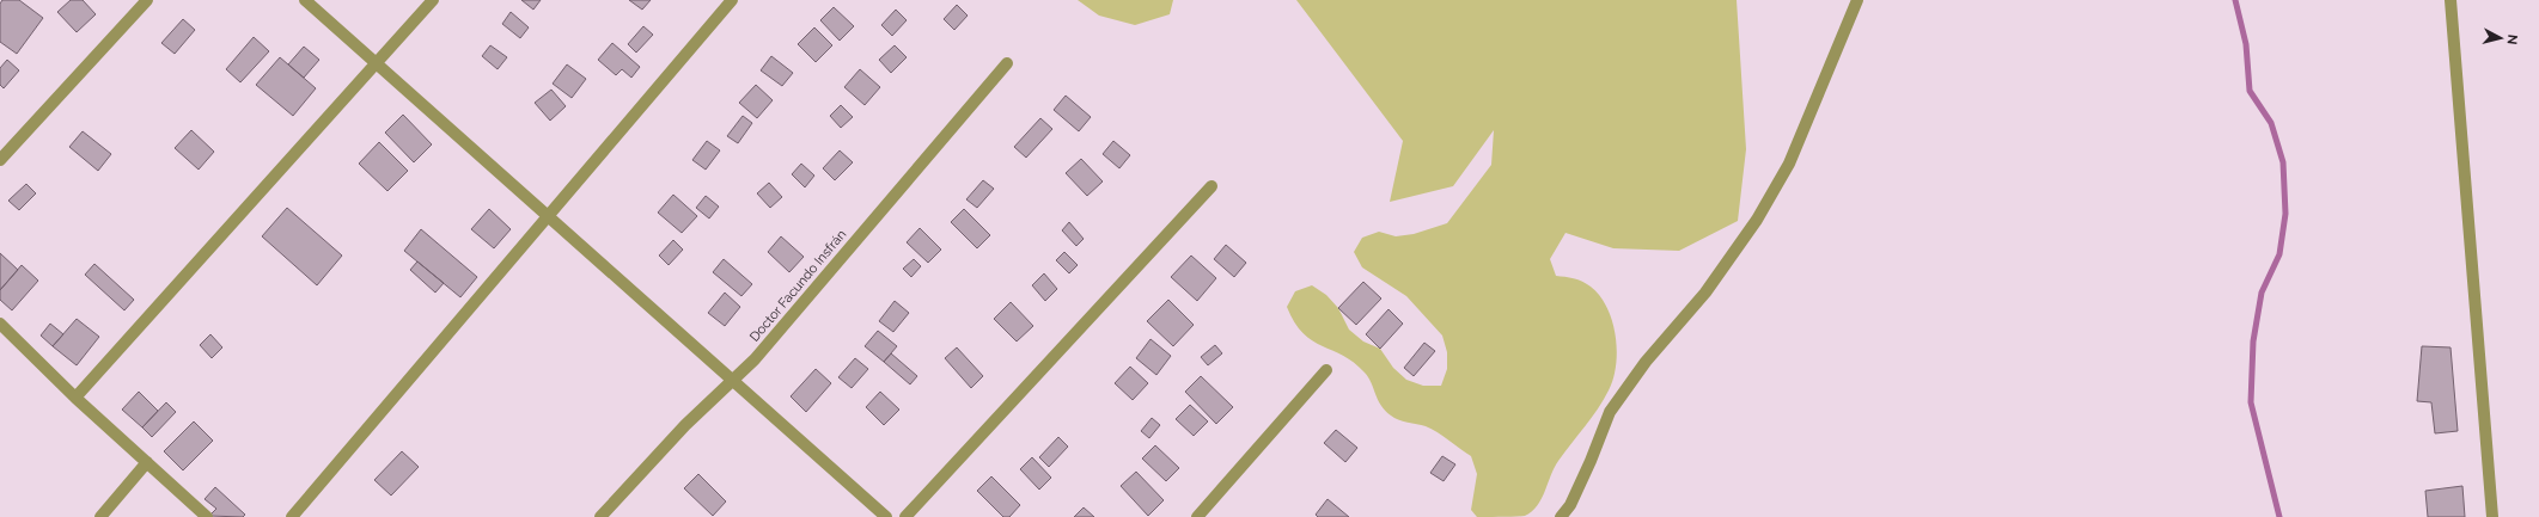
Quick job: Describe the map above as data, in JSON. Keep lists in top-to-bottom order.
{
  "streets": {
    "street": ["Doctor Facundo Insfrán"]
  },
  "north": "right"
}
